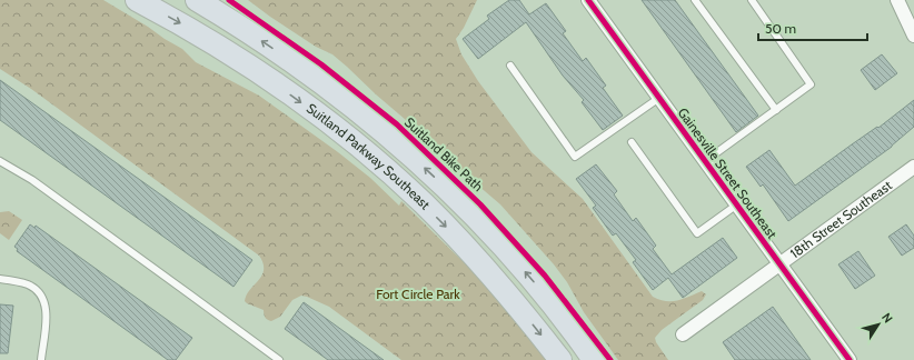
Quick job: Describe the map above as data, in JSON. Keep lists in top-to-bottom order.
{
  "streets": {
    "highway": ["Suitland Parkway Southeast"],
    "street": ["Gainesville Street Southeast", "18th Street Southeast"],
    "cycle path": ["Suitland Bike Path"]
  },
  "crossings": [
    ["Gainesville Street Southeast", "18th Street Southeast"]
  ],
  "parks": ["Fort Circle Park"],
  "scale_bar": "50 m",
  "north": "top right"
}
